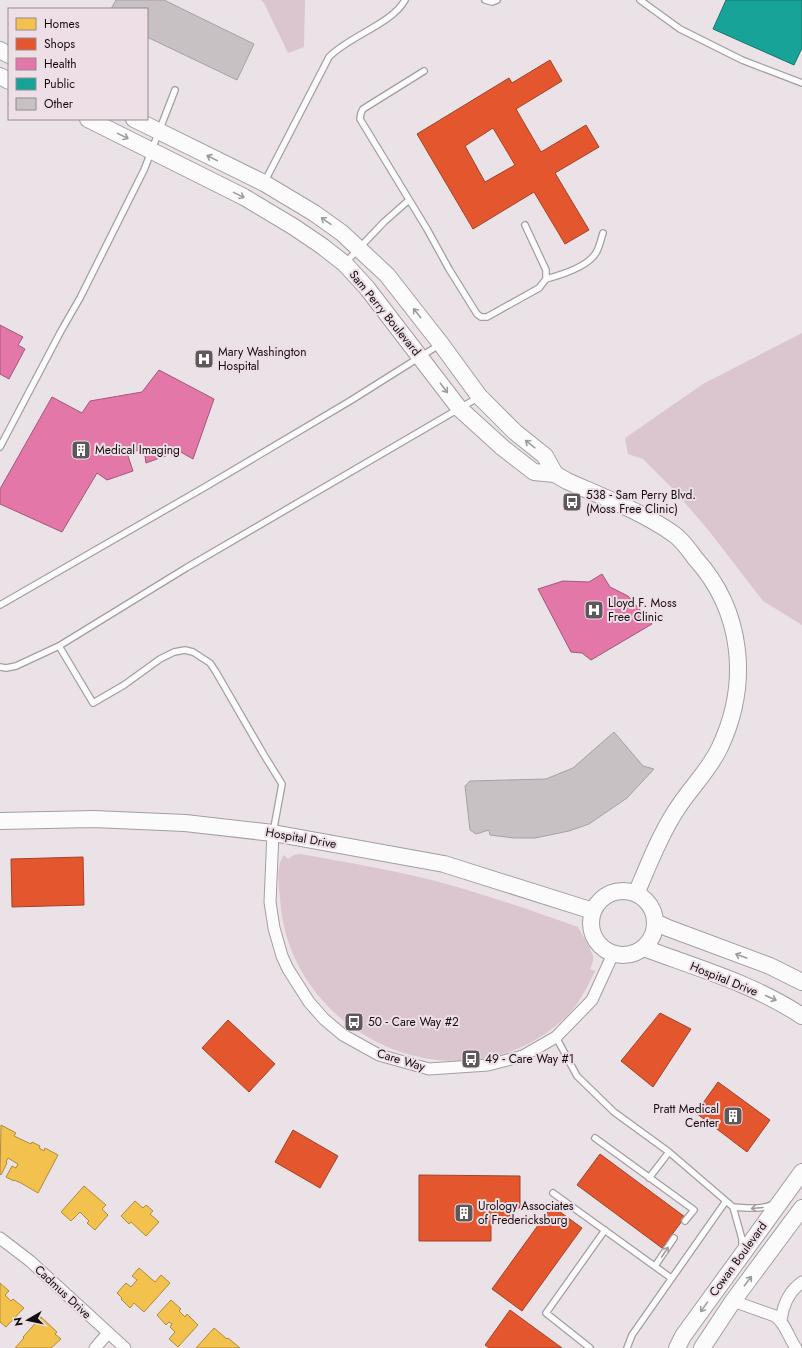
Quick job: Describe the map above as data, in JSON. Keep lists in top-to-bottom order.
{
  "streets": {
    "street": [
      "Sam Perry Boulevard",
      "Hospital Drive",
      "Care Way",
      "Cowan Boulevard",
      "Cadmus Drive"
    ]
  },
  "crossings": [
    ["Sam Perry Boulevard", "Hospital Drive"],
    ["Sam Perry Boulevard", "Care Way"],
    ["Hospital Drive", "Care Way"]
  ],
  "places": {
    "hospital": ["Mary Washington Hospital", "Lloyd F. Moss Free Clinic"],
    "building": ["Medical Imaging", "Pratt Medical Center", "Urology Associates of Fredericksburg"],
    "bus stop": ["538 - Sam Perry Blvd. (Moss Free Clinic)", "50 - Care Way #2", "49 - Care Way #1"]
  },
  "legend": [
    "Homes",
    "Shops",
    "Health",
    "Public",
    "Other"
  ],
  "north": "left"
}
